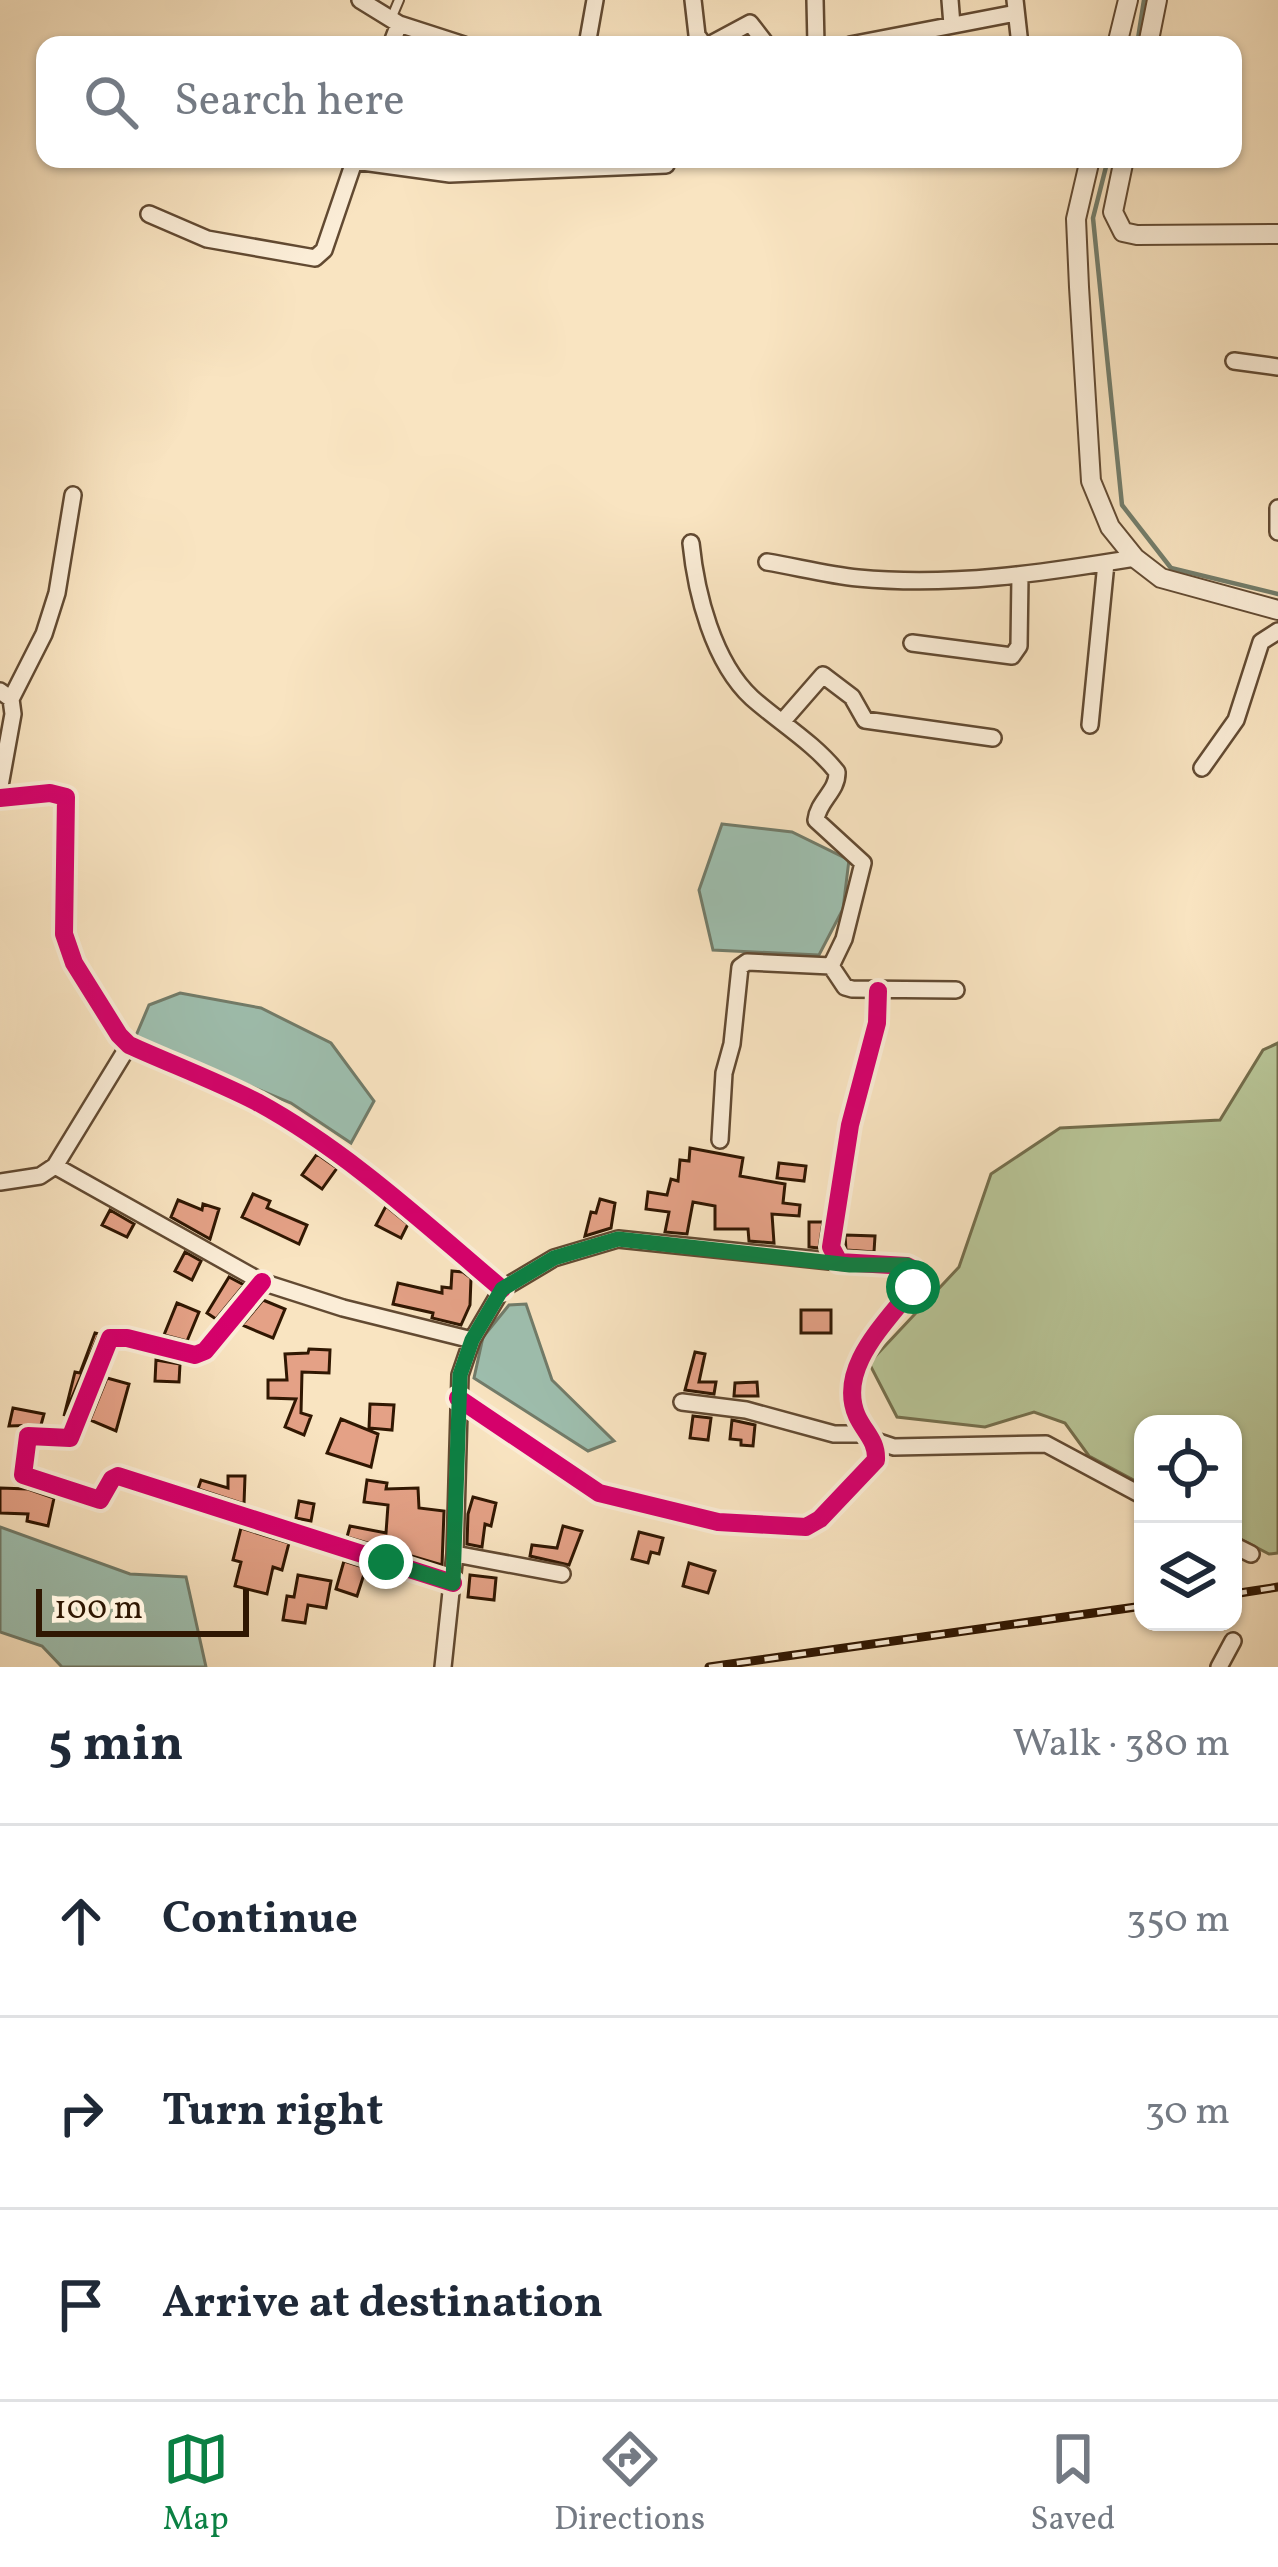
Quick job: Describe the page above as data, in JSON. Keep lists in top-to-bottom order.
{
  "scale_bar": "100 m",
  "page": {
    "search": "Search here",
    "scale": "100 m",
    "heading": ["5 min", "Walk · 380 m"],
    "list": [
      ["Continue", "350 m"],
      ["Turn right", "30 m"],
      "Arrive at destination"
    ],
    "nav": ["Map", "Directions", "Saved"]
  }
}
